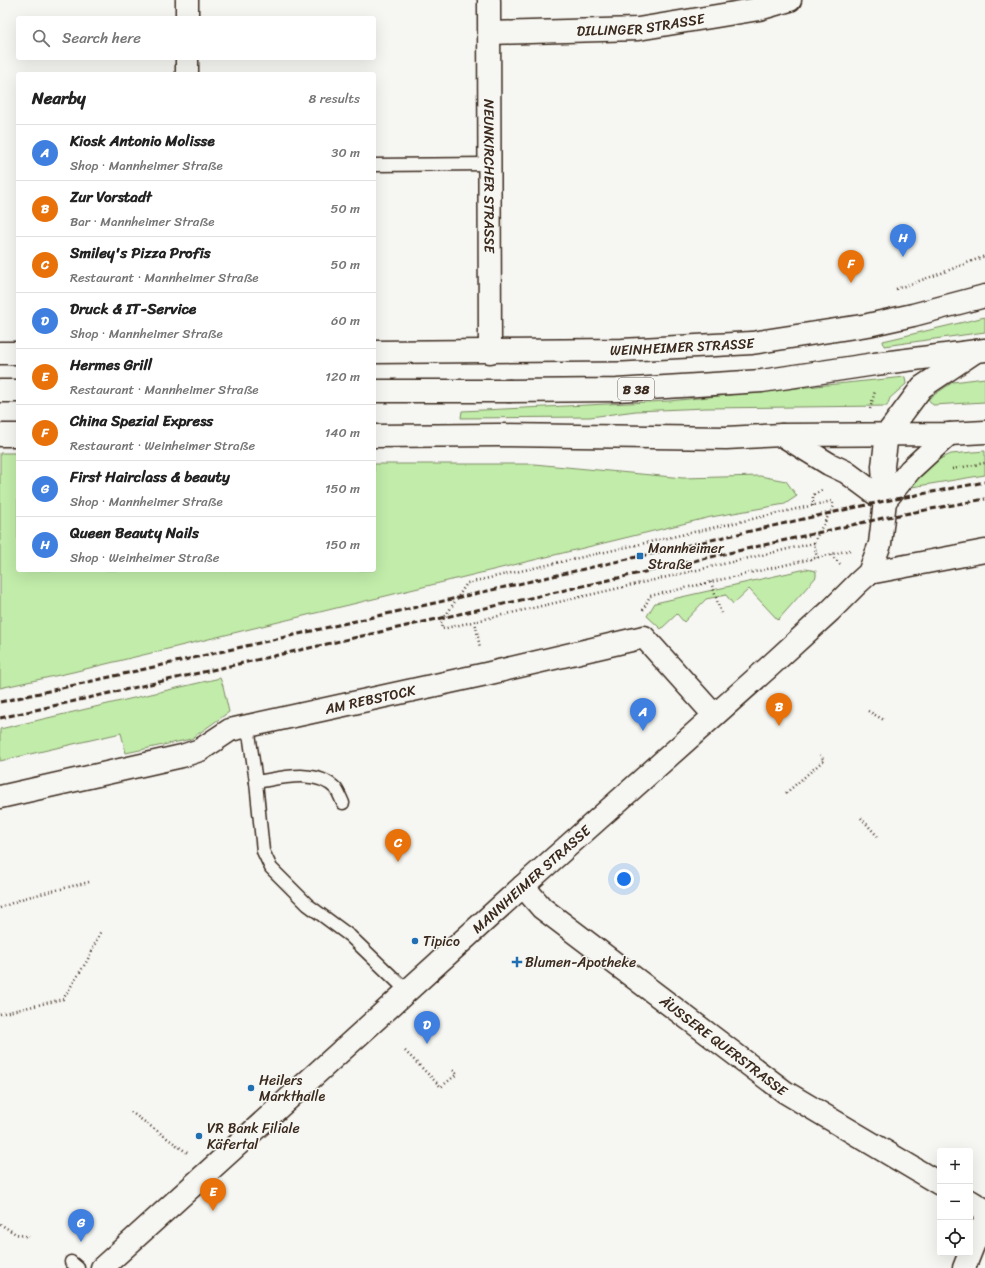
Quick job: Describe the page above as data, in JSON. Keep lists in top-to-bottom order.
{
  "streets": {
    "main road": [
      "DILLINGER STRASSE",
      "NEUNKIRCHER STRASSE",
      "WEINHEIMER STRASSE",
      "B 38",
      "AM REBSTOCK",
      "MANNHEIMER STRASSE",
      "ÄUSSERE QUERSTRASSE"
    ]
  },
  "crossings": [
    ["DILLINGER STRASSE", "NEUNKIRCHER STRASSE"],
    ["NEUNKIRCHER STRASSE", "WEINHEIMER STRASSE"],
    ["MANNHEIMER STRASSE", "ÄUSSERE QUERSTRASSE"]
  ],
  "places": {
    "transit": ["Mannheimer Straße"],
    "other": ["Tipico", "Heilers Markthalle", "VR Bank Filiale Käfertal"],
    "health": ["Blumen-Apotheke"]
  },
  "page": {
    "search": "Search here",
    "heading": ["Nearby", "8 results"],
    "list": [
      {
        "mark": "A",
        "name": "Kiosk Antonio Molisse",
        "note": "Shop · Mannheimer Straße",
        "value": "30 m"
      },
      {
        "mark": "B",
        "name": "Zur Vorstadt",
        "note": "Bar · Mannheimer Straße",
        "value": "50 m"
      },
      {
        "mark": "C",
        "name": "Smiley's Pizza Profis",
        "note": "Restaurant · Mannheimer Straße",
        "value": "50 m"
      },
      {
        "mark": "D",
        "name": "Druck & IT-Service",
        "note": "Shop · Mannheimer Straße",
        "value": "60 m"
      },
      {
        "mark": "E",
        "name": "Hermes Grill",
        "note": "Restaurant · Mannheimer Straße",
        "value": "120 m"
      },
      {
        "mark": "F",
        "name": "China Spezial Express",
        "note": "Restaurant · Weinheimer Straße",
        "value": "140 m"
      },
      {
        "mark": "G",
        "name": "First Hairclass & beauty",
        "note": "Shop · Mannheimer Straße",
        "value": "150 m"
      },
      {
        "mark": "H",
        "name": "Queen Beauty Nails",
        "note": "Shop · Weinheimer Straße",
        "value": "150 m"
      }
    ],
    "pins": [
      "H",
      "F",
      "B",
      "A",
      "C",
      "D",
      "E",
      "G"
    ],
    "map_buttons": ["+", "−"]
  }
}
